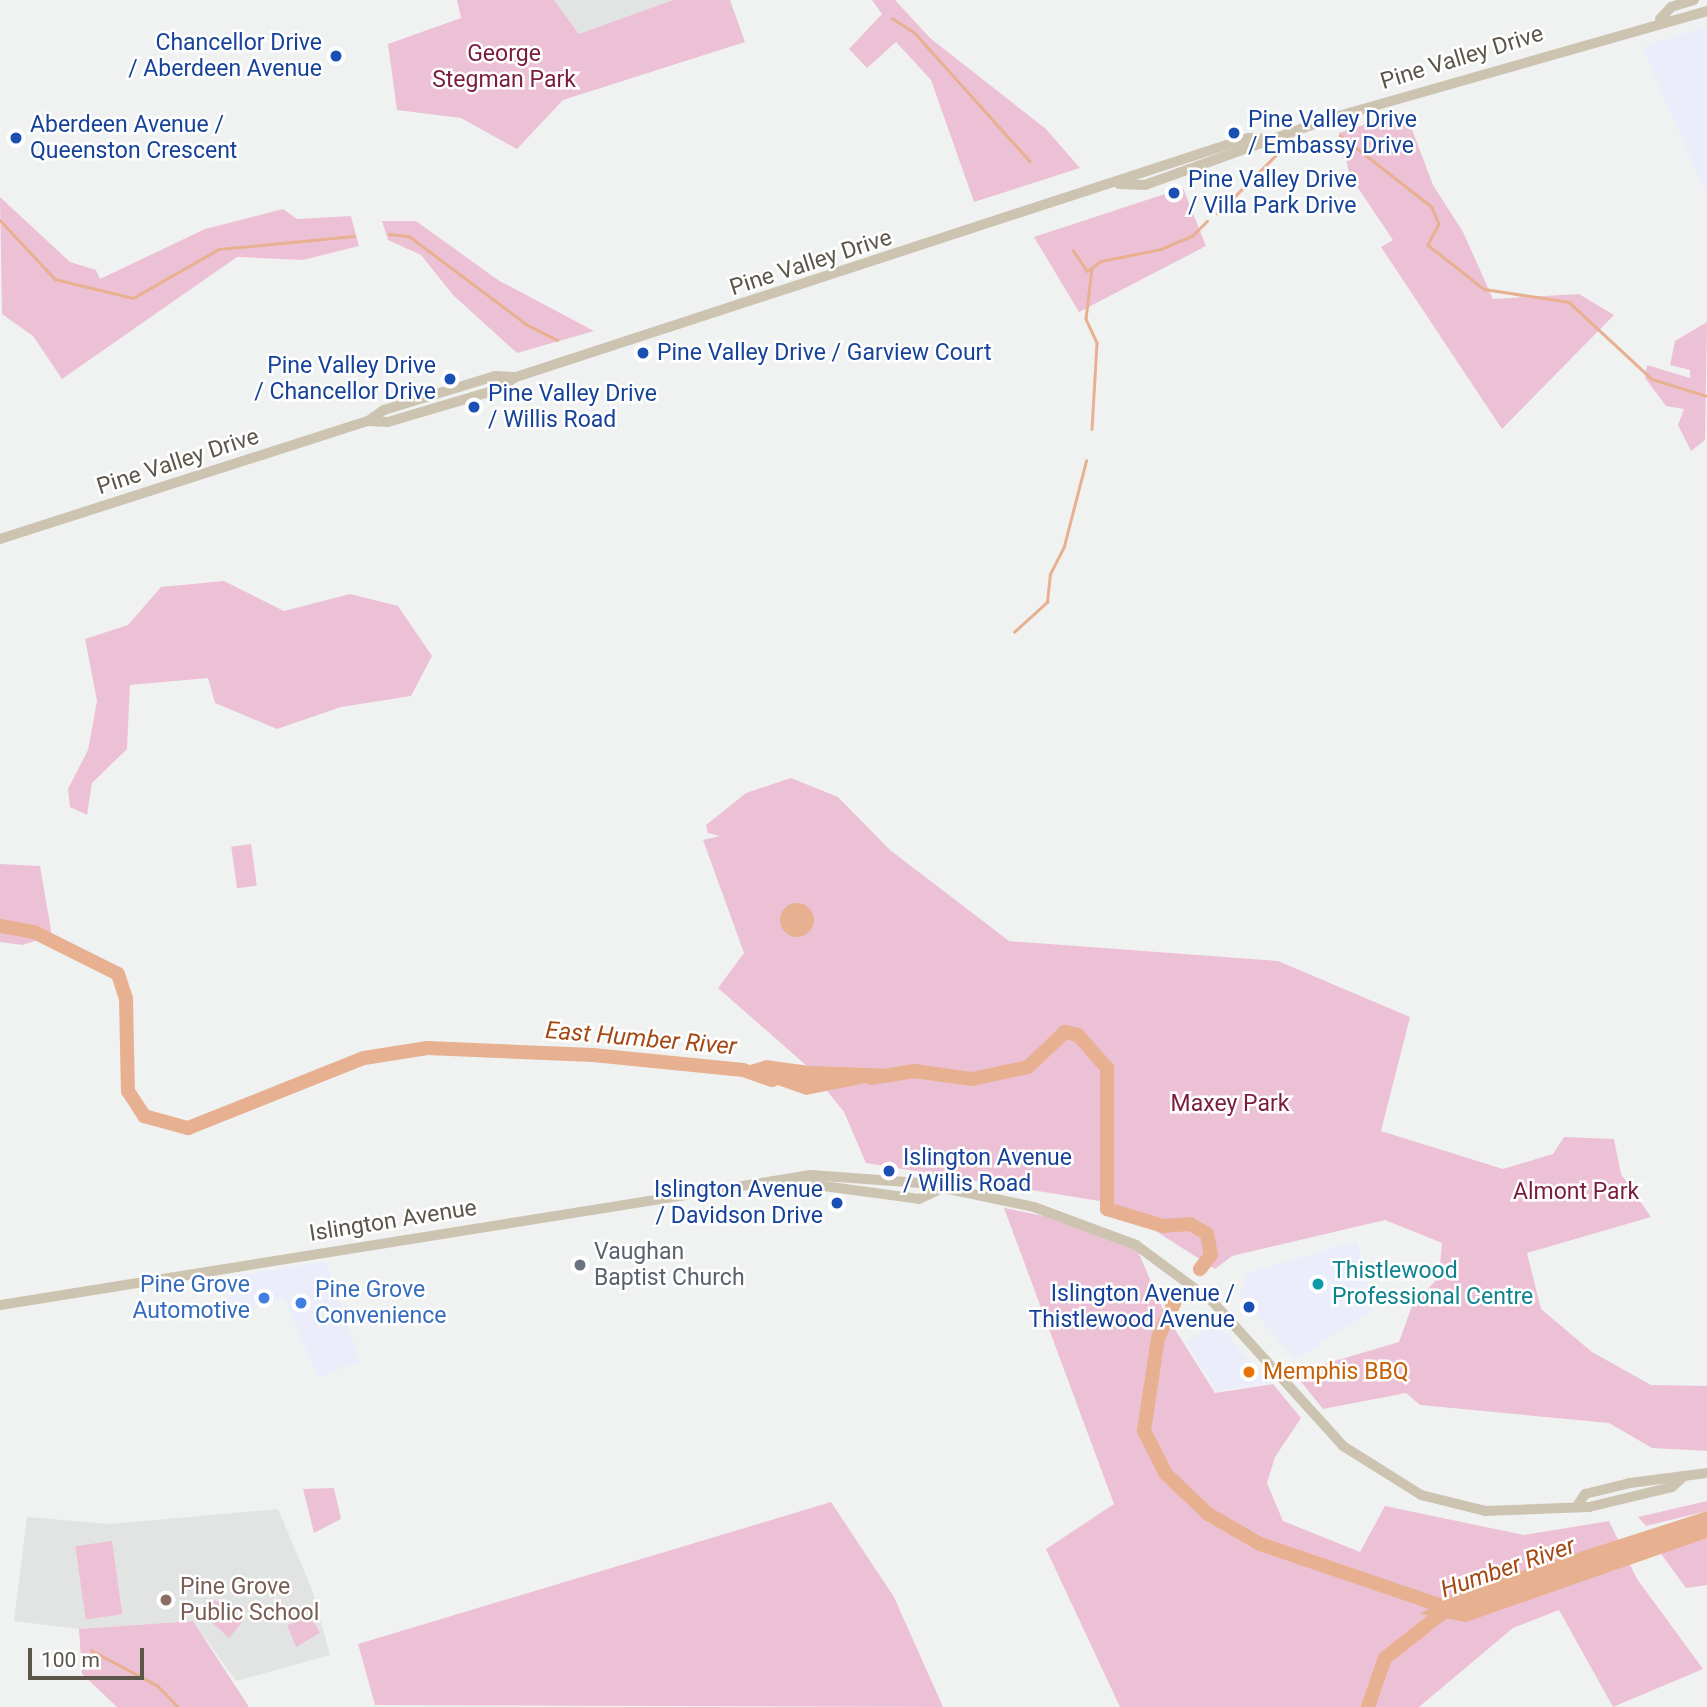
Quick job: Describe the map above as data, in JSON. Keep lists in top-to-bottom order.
{
  "streets": {
    "main road": ["Pine Valley Drive", "Islington Avenue"]
  },
  "water": ["East Humber River", "Humber River"],
  "parks": ["George Stegman Park", "Maxey Park", "Almont Park"],
  "places": [
    "Chancellor Drive / Aberdeen Avenue",
    "Pine Valley Drive / Embassy Drive",
    "Aberdeen Avenue / Queenston Crescent",
    "Pine Valley Drive / Villa Park Drive",
    "Pine Valley Drive / Garview Court",
    "Pine Valley Drive / Chancellor Drive",
    "Pine Valley Drive / Willis Road",
    "Islington Avenue / Willis Road",
    "Islington Avenue / Davidson Drive",
    "Vaughan Baptist Church",
    "Thistlewood Professional Centre",
    "Pine Grove Automotive",
    "Pine Grove Convenience",
    "Islington Avenue / Thistlewood Avenue",
    "Memphis BBQ",
    "Pine Grove Public School"
  ],
  "scale_bar": "100 m"
}
